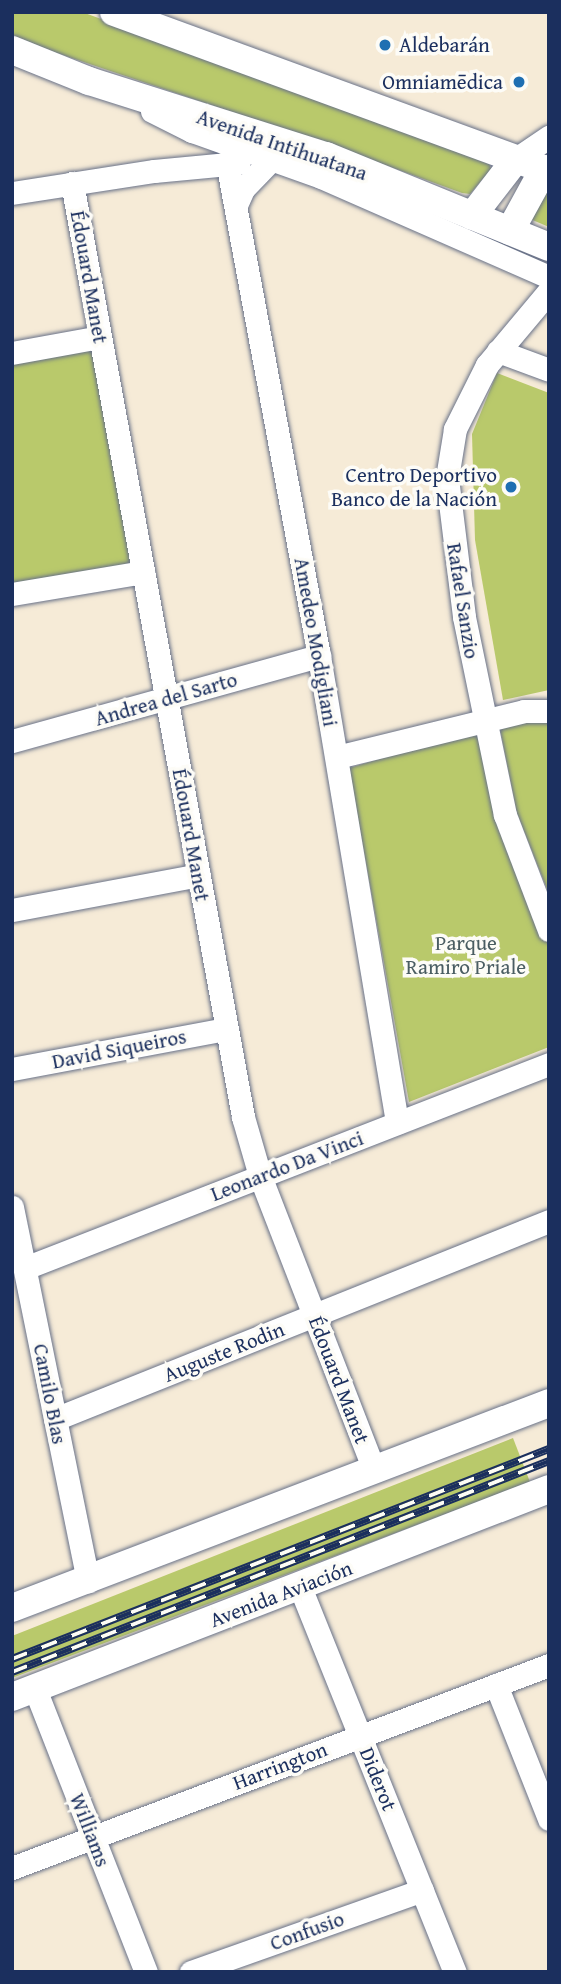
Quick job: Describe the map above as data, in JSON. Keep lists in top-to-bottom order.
{
  "streets": {
    "main road": ["Avenida Intihuatana", "Avenida Aviación"],
    "street": [
      "Édouard Manet",
      "Rafael Sanzio",
      "Amedeo Modigliani",
      "Andrea del Sarto",
      "David Siqueiros",
      "Leonardo Da Vinci",
      "Auguste Rodin",
      "Camilo Blas",
      "Harrington",
      "Diderot",
      "Williams",
      "Confusio"
    ]
  },
  "crossings": [
    ["Édouard Manet", "Andrea del Sarto"],
    ["Édouard Manet", "David Siqueiros"],
    ["Édouard Manet", "Leonardo Da Vinci"],
    ["Édouard Manet", "Auguste Rodin"],
    ["Amedeo Modigliani", "Andrea del Sarto"],
    ["Amedeo Modigliani", "Leonardo Da Vinci"],
    ["Leonardo Da Vinci", "Camilo Blas"],
    ["Auguste Rodin", "Camilo Blas"],
    ["Avenida Aviación", "Diderot"],
    ["Avenida Aviación", "Williams"],
    ["Harrington", "Diderot"],
    ["Harrington", "Williams"],
    ["Diderot", "Confusio"]
  ],
  "parks": ["Parque Ramiro Priale"],
  "places": ["Aldebarán", "Omniamēdica", "Centro Deportivo Banco de la Nación"]
}
